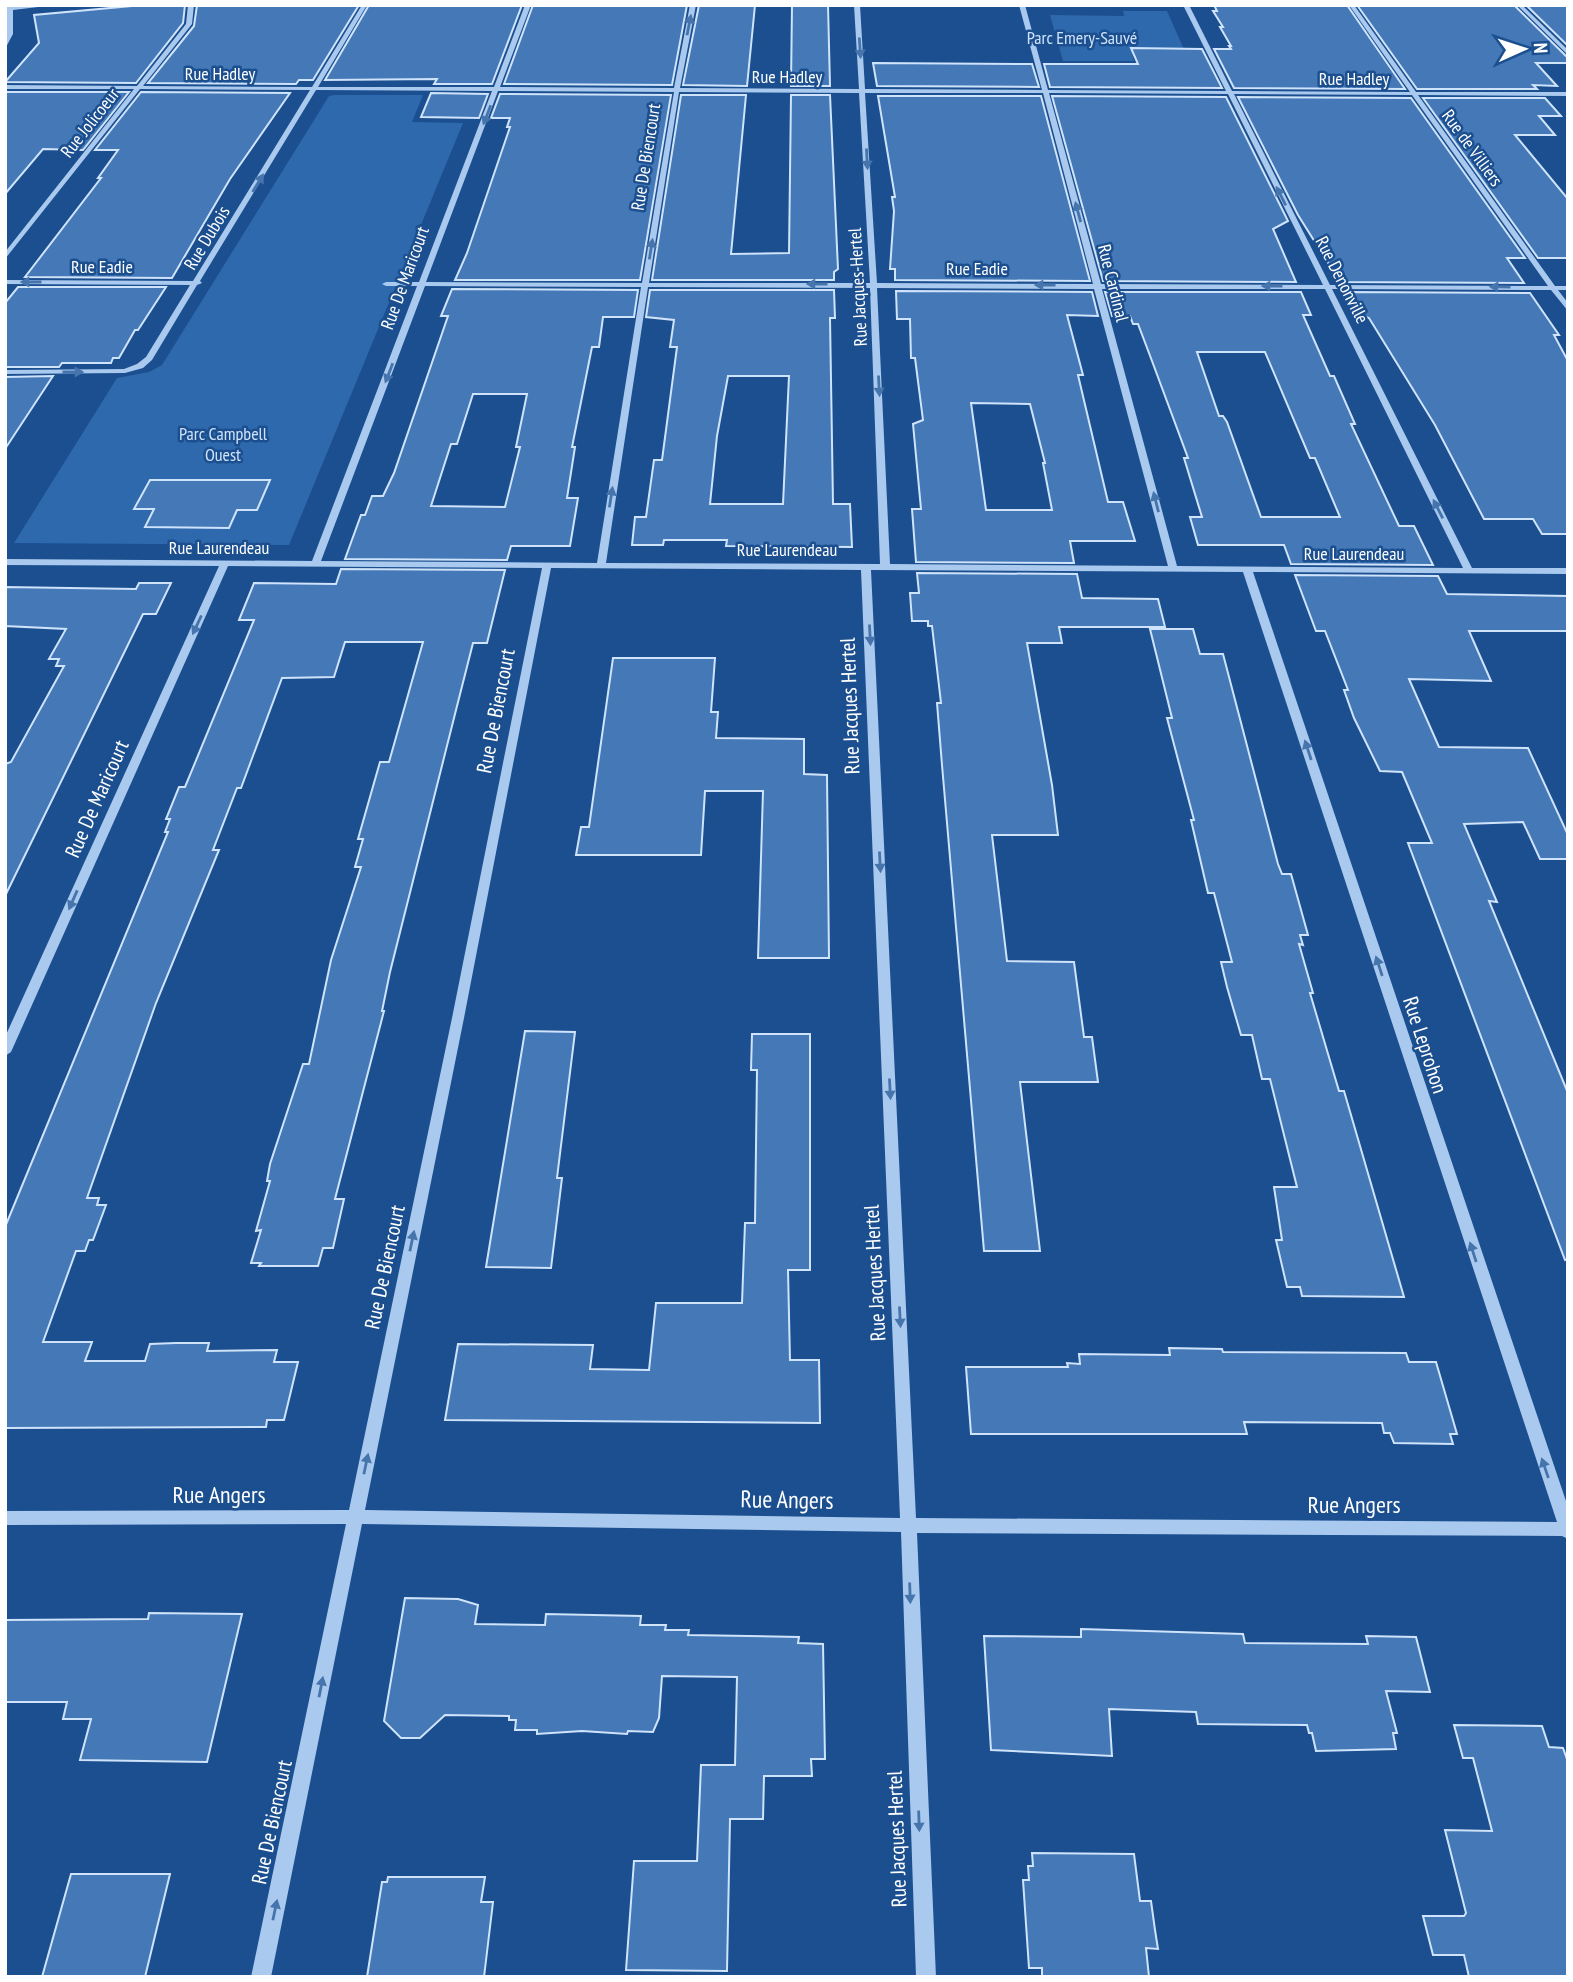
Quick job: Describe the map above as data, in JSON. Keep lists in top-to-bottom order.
{
  "streets": {
    "street": [
      "Rue Hadley",
      "Rue Jolicoeur",
      "Rue de Villiers",
      "Rue De Biencourt",
      "Rue Dubois",
      "Rue Eadie",
      "Rue De Maricourt",
      "Rue Denonville",
      "Rue Cardinal",
      "Rue Jacques-Hertel",
      "Rue Laurendeau",
      "Rue Jacques Hertel",
      "Rue Leprohon",
      "Rue Angers"
    ]
  },
  "crossings": [
    ["Rue Hadley", "Rue Jolicoeur"],
    ["Rue Hadley", "Rue de Villiers"],
    ["Rue Hadley", "Rue De Biencourt"],
    ["Rue Hadley", "Rue Dubois"],
    ["Rue Hadley", "Rue De Maricourt"],
    ["Rue Hadley", "Rue Denonville"],
    ["Rue Hadley", "Rue Cardinal"],
    ["Rue Hadley", "Rue Jacques-Hertel"],
    ["Rue de Villiers", "Rue Eadie"],
    ["Rue De Biencourt", "Rue Eadie"],
    ["Rue De Biencourt", "Rue Laurendeau"],
    ["Rue De Biencourt", "Rue Angers"],
    ["Rue Dubois", "Rue Eadie"],
    ["Rue Eadie", "Rue De Maricourt"],
    ["Rue Eadie", "Rue Denonville"],
    ["Rue Eadie", "Rue Cardinal"],
    ["Rue Eadie", "Rue Jacques-Hertel"],
    ["Rue De Maricourt", "Rue Laurendeau"],
    ["Rue Denonville", "Rue Laurendeau"],
    ["Rue Cardinal", "Rue Laurendeau"],
    ["Rue Jacques-Hertel", "Rue Laurendeau"],
    ["Rue Laurendeau", "Rue Jacques Hertel"],
    ["Rue Laurendeau", "Rue Leprohon"],
    ["Rue Jacques Hertel", "Rue Angers"],
    ["Rue Leprohon", "Rue Angers"]
  ],
  "one_way": [
    "Rue De Biencourt",
    "Rue Dubois",
    "Rue Eadie",
    "Rue De Maricourt",
    "Rue Denonville",
    "Rue Cardinal",
    "Rue Jacques-Hertel",
    "Rue Jacques Hertel",
    "Rue Leprohon"
  ],
  "parks": ["Parc Emery-Sauvé", "Parc Campbell Ouest"],
  "north": "right"
}
